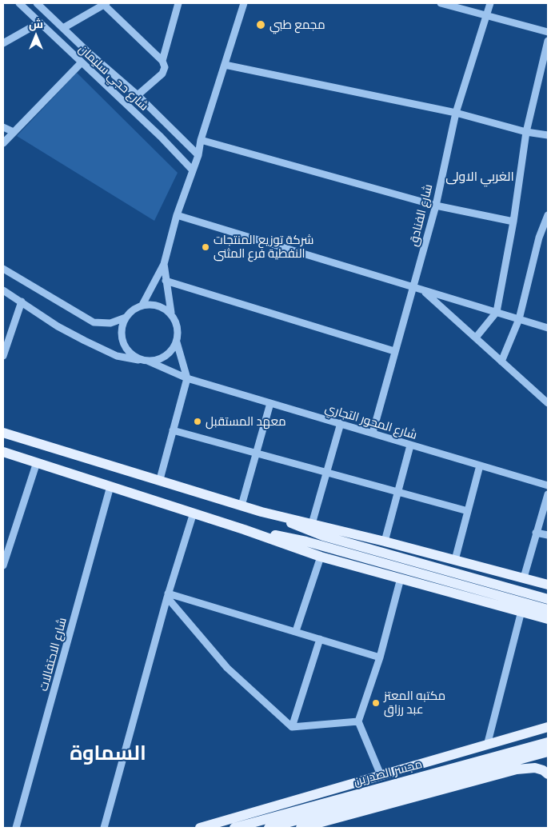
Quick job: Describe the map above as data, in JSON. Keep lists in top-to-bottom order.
{
  "streets": {
    "main road": ["مجسر الصدرين"],
    "street": [
      "شارع حجي سليمان",
      "شارع الفنادق",
      "شارع المحور التجاري",
      "شارع الاحتفالات"
    ]
  },
  "crossings": [
    ["شارع الفنادق", "شارع المحور التجاري"]
  ],
  "districts": ["الغربي الاولى", "السماوة"],
  "places": [
    "مجمع طبي",
    "شركة توزيع المنتجات النفطية فرع المثنى",
    "معهد المستقبل",
    "مكتبه المعتز عبد رزاق"
  ],
  "north": "top"
}
